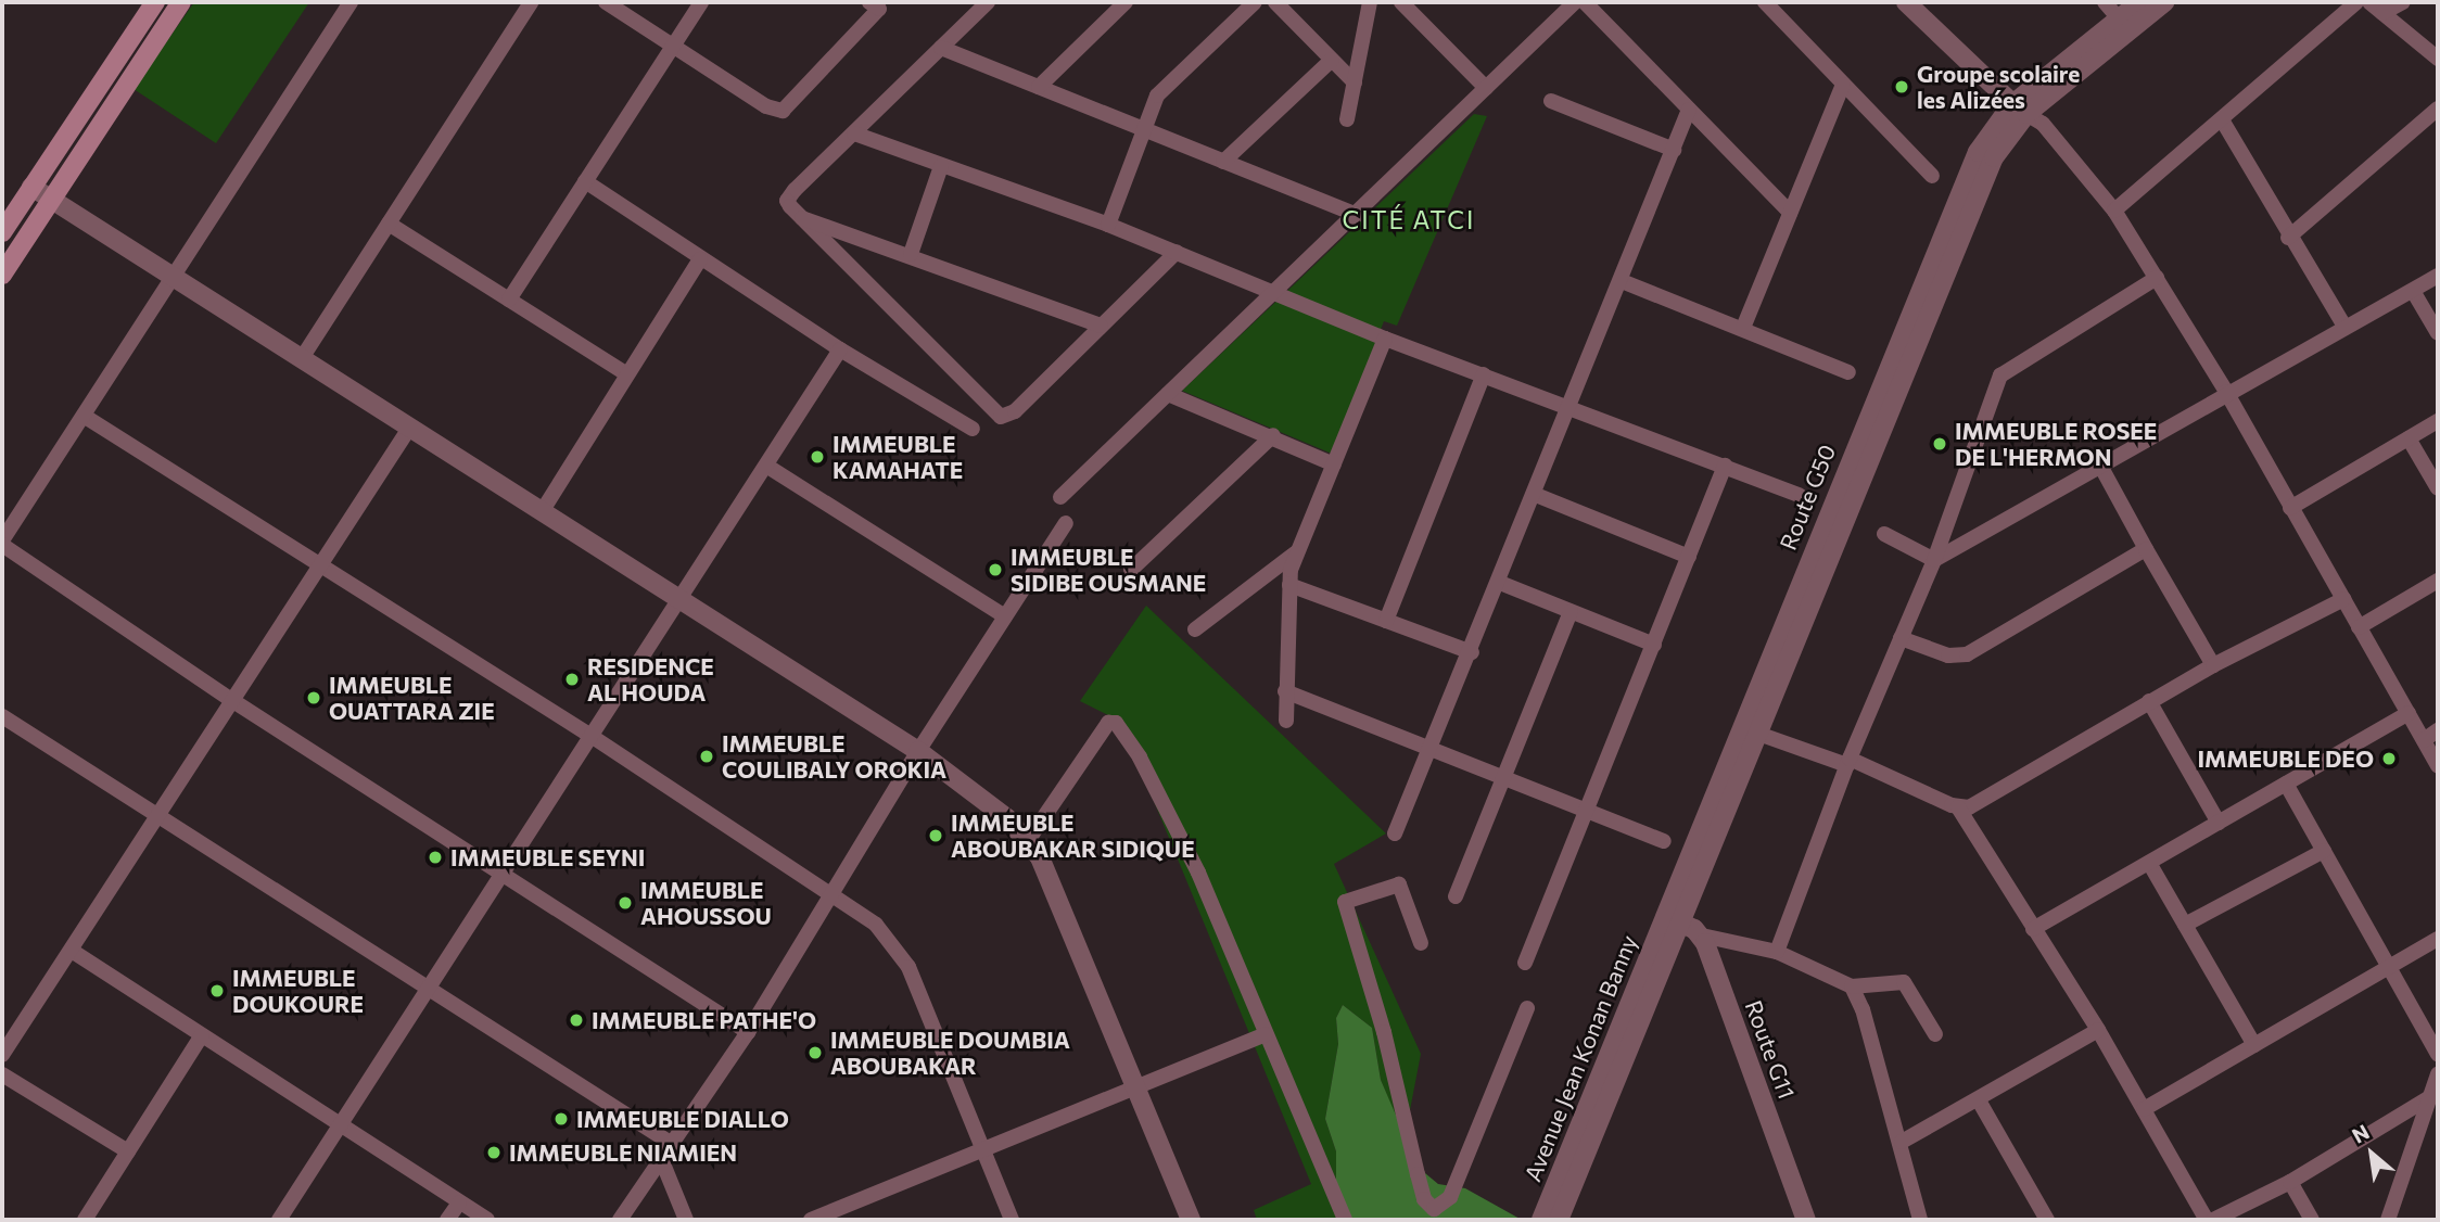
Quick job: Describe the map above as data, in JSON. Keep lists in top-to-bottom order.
{
  "streets": {
    "street": ["Route G50", "Route G11", "Avenue Jean Konan Banny"]
  },
  "crossings": [
    ["Route G50", "Avenue Jean Konan Banny"]
  ],
  "districts": ["CITÉ ATCI"],
  "places": [
    "Groupe scolaire les Alizées",
    "IMMEUBLE ROSEE DE L'HERMON",
    "IMMEUBLE KAMAHATE",
    "IMMEUBLE SIDIBE OUSMANE",
    "RESIDENCE AL HOUDA",
    "IMMEUBLE OUATTARA ZIE",
    "IMMEUBLE COULIBALY OROKIA",
    "IMMEUBLE DEO",
    "IMMEUBLE ABOUBAKAR SIDIQUE",
    "IMMEUBLE SEYNI",
    "IMMEUBLE AHOUSSOU",
    "IMMEUBLE DOUKOURE",
    "IMMEUBLE PATHE'O",
    "IMMEUBLE DOUMBIA ABOUBAKAR",
    "IMMEUBLE DIALLO",
    "IMMEUBLE NIAMIEN"
  ],
  "north": "top left"
}
